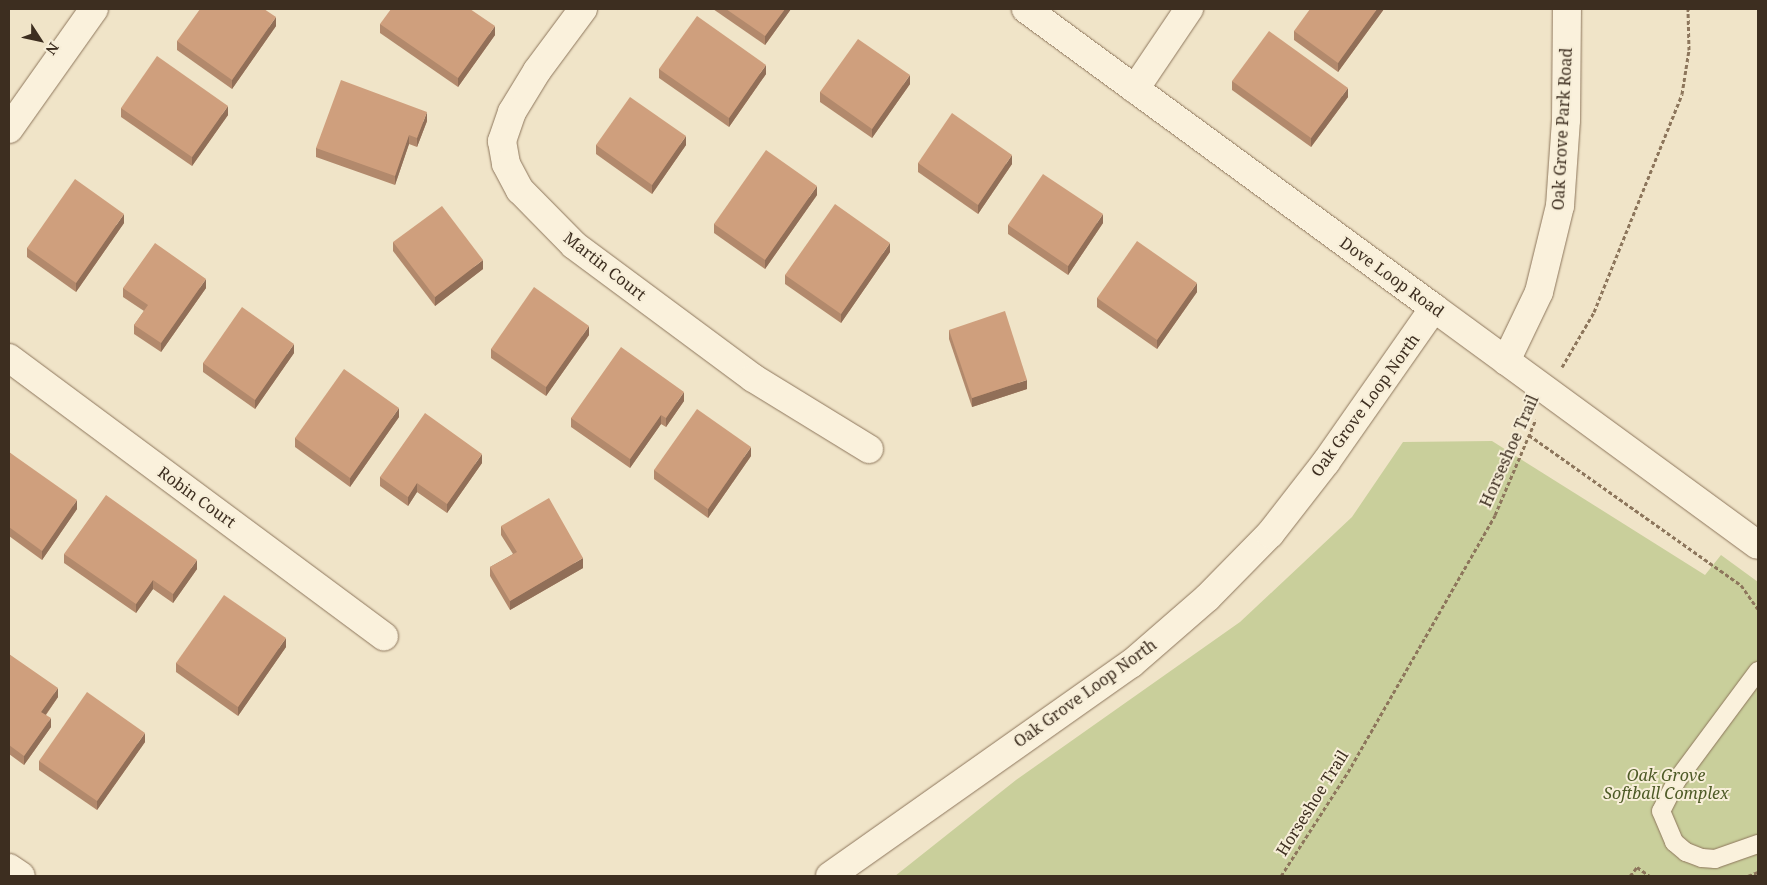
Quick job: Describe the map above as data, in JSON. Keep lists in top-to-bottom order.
{
  "streets": {
    "street": [
      "Oak Grove Park Road",
      "Martin Court",
      "Dove Loop Road",
      "Oak Grove Loop North",
      "Robin Court"
    ],
    "path": ["Horseshoe Trail"]
  },
  "crossings": [
    ["Oak Grove Park Road", "Dove Loop Road"],
    ["Dove Loop Road", "Oak Grove Loop North"],
    ["Dove Loop Road", "Horseshoe Trail"]
  ],
  "parks": ["Oak Grove Softball Complex"],
  "north": "bottom right"
}
